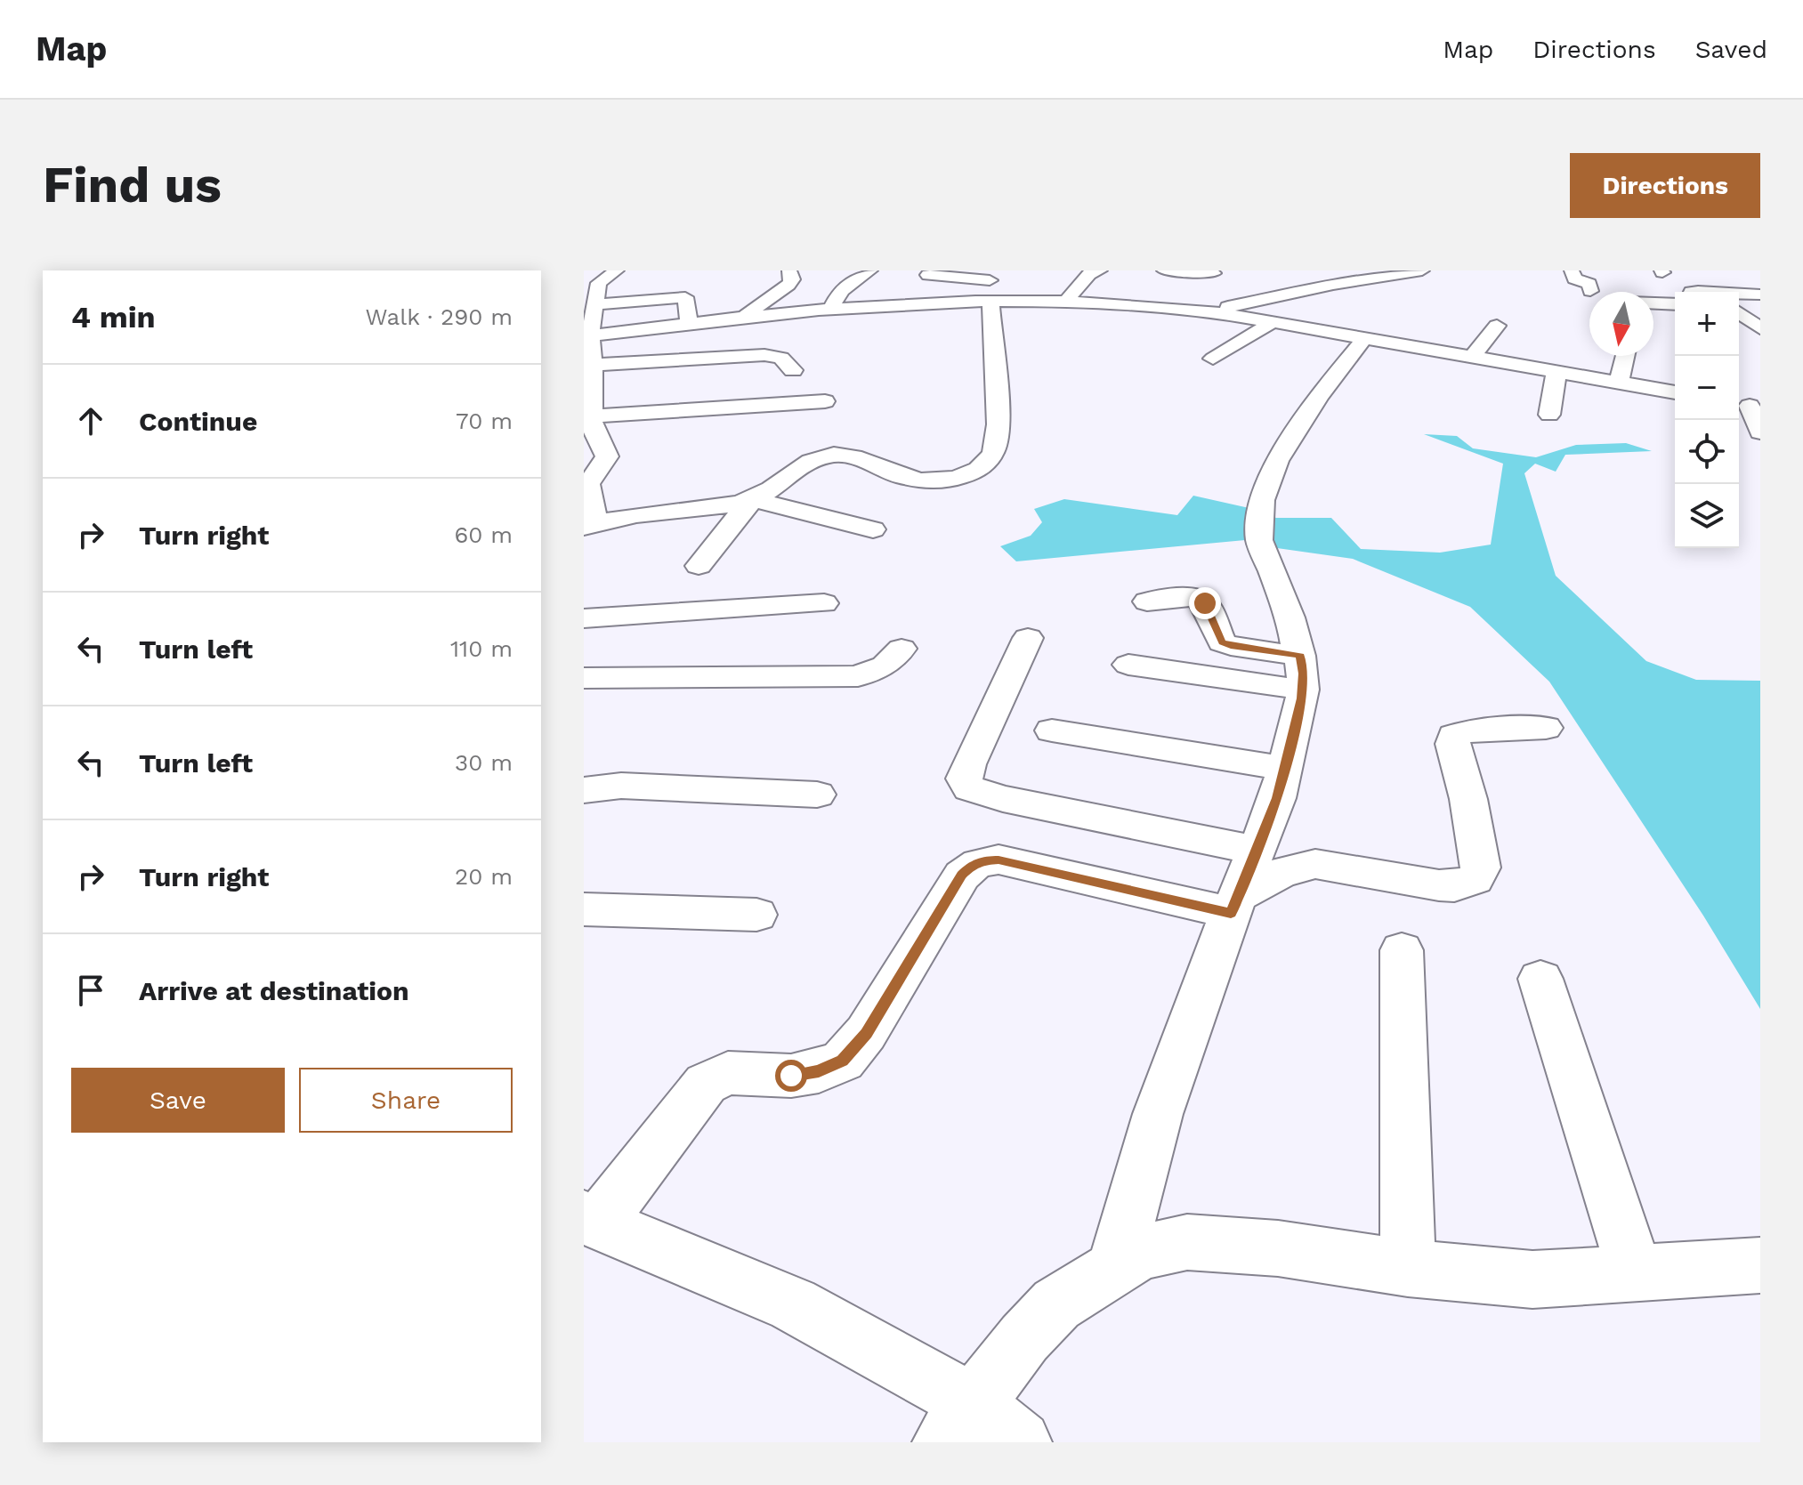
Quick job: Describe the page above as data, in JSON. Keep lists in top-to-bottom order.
{
  "north": "bottom",
  "page": {
    "header": "Map",
    "nav": ["Map", "Directions", "Saved"],
    "buttons": [
      "Directions",
      ["Save", "Share"]
    ],
    "title": "Find us",
    "heading": ["4 min", "Walk · 290 m"],
    "map_buttons": ["+", "−"],
    "list": [
      ["Continue", "70 m"],
      ["Turn right", "60 m"],
      ["Turn left", "110 m"],
      ["Turn left", "30 m"],
      ["Turn right", "20 m"],
      "Arrive at destination"
    ]
  }
}
